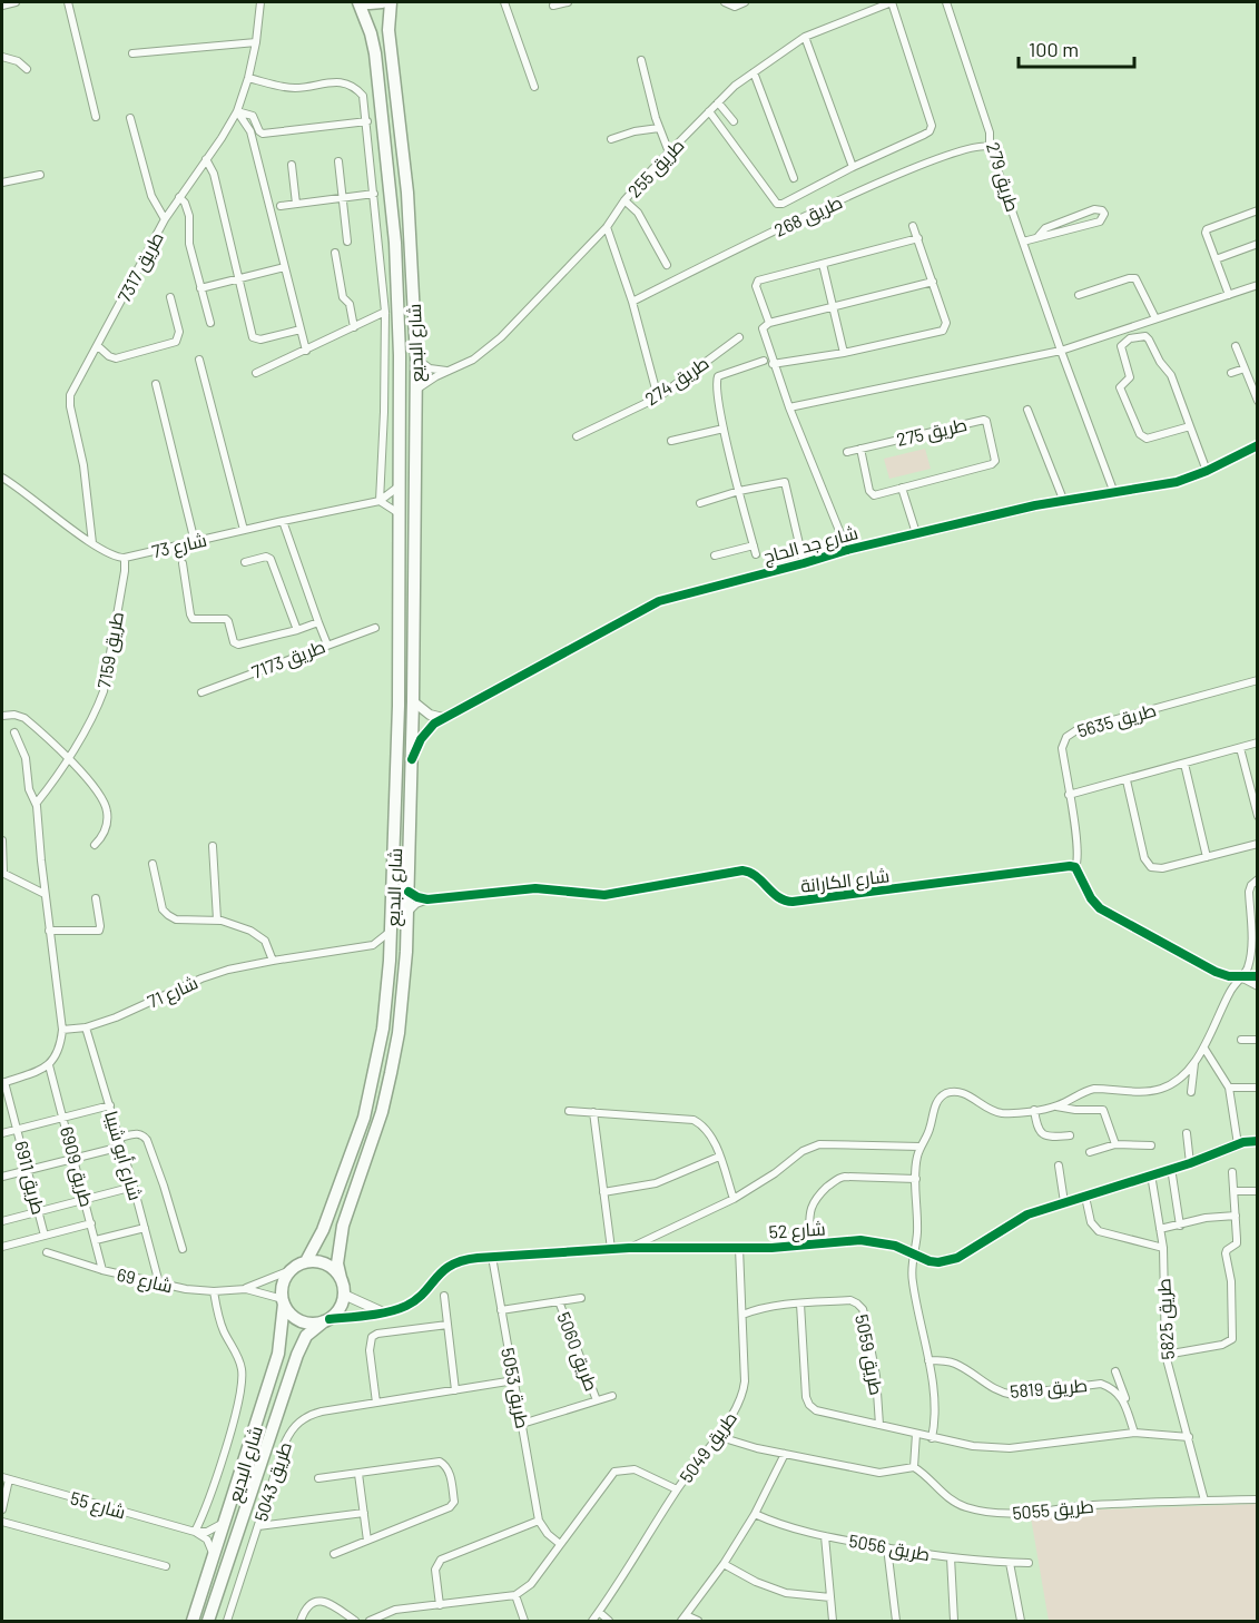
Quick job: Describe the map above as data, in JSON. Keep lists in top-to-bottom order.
{
  "streets": {
    "main road": ["شارع البديع"],
    "street": [
      "طريق 255",
      "طريق 279",
      "طريق 268",
      "طريق 7317",
      "طريق 274",
      "طريق 275",
      "شارع جد الحاج",
      "شارع 73",
      "طريق 7159",
      "طريق 7173",
      "طريق 5635",
      "شارع الكارانة",
      "شارع 71",
      "شارع أبو شيبا",
      "طريق 6909",
      "طريق 6911",
      "شارع 52",
      "شارع 69",
      "طريق 5825",
      "طريق 5060",
      "طريق 5059",
      "طريق 5053",
      "طريق 5819",
      "طريق 5049",
      "طريق 5043",
      "شارع 55",
      "طريق 5055",
      "طريق 5056"
    ]
  },
  "crossings": [
    ["طريق 255", "شارع البديع"],
    ["طريق 279", "طريق 268"],
    ["طريق 279", "شارع جد الحاج"],
    ["شارع البديع", "شارع جد الحاج"],
    ["شارع البديع", "شارع 73"],
    ["شارع البديع", "شارع الكارانة"],
    ["شارع البديع", "شارع 52"],
    ["شارع البديع", "شارع 69"],
    ["شارع 73", "طريق 7159"],
    ["طريق 5635", "شارع الكارانة"],
    ["شارع 71", "شارع أبو شيبا"],
    ["شارع أبو شيبا", "شارع 69"],
    ["طريق 6909", "شارع 69"],
    ["شارع 52", "شارع 69"],
    ["شارع 52", "طريق 5825"],
    ["شارع 52", "طريق 5053"],
    ["شارع 52", "طريق 5049"],
    ["طريق 5825", "طريق 5055"],
    ["طريق 5060", "طريق 5053"],
    ["طريق 5059", "طريق 5819"],
    ["طريق 5059", "طريق 5049"],
    ["طريق 5053", "طريق 5043"]
  ],
  "scale_bar": "100 m"
}
